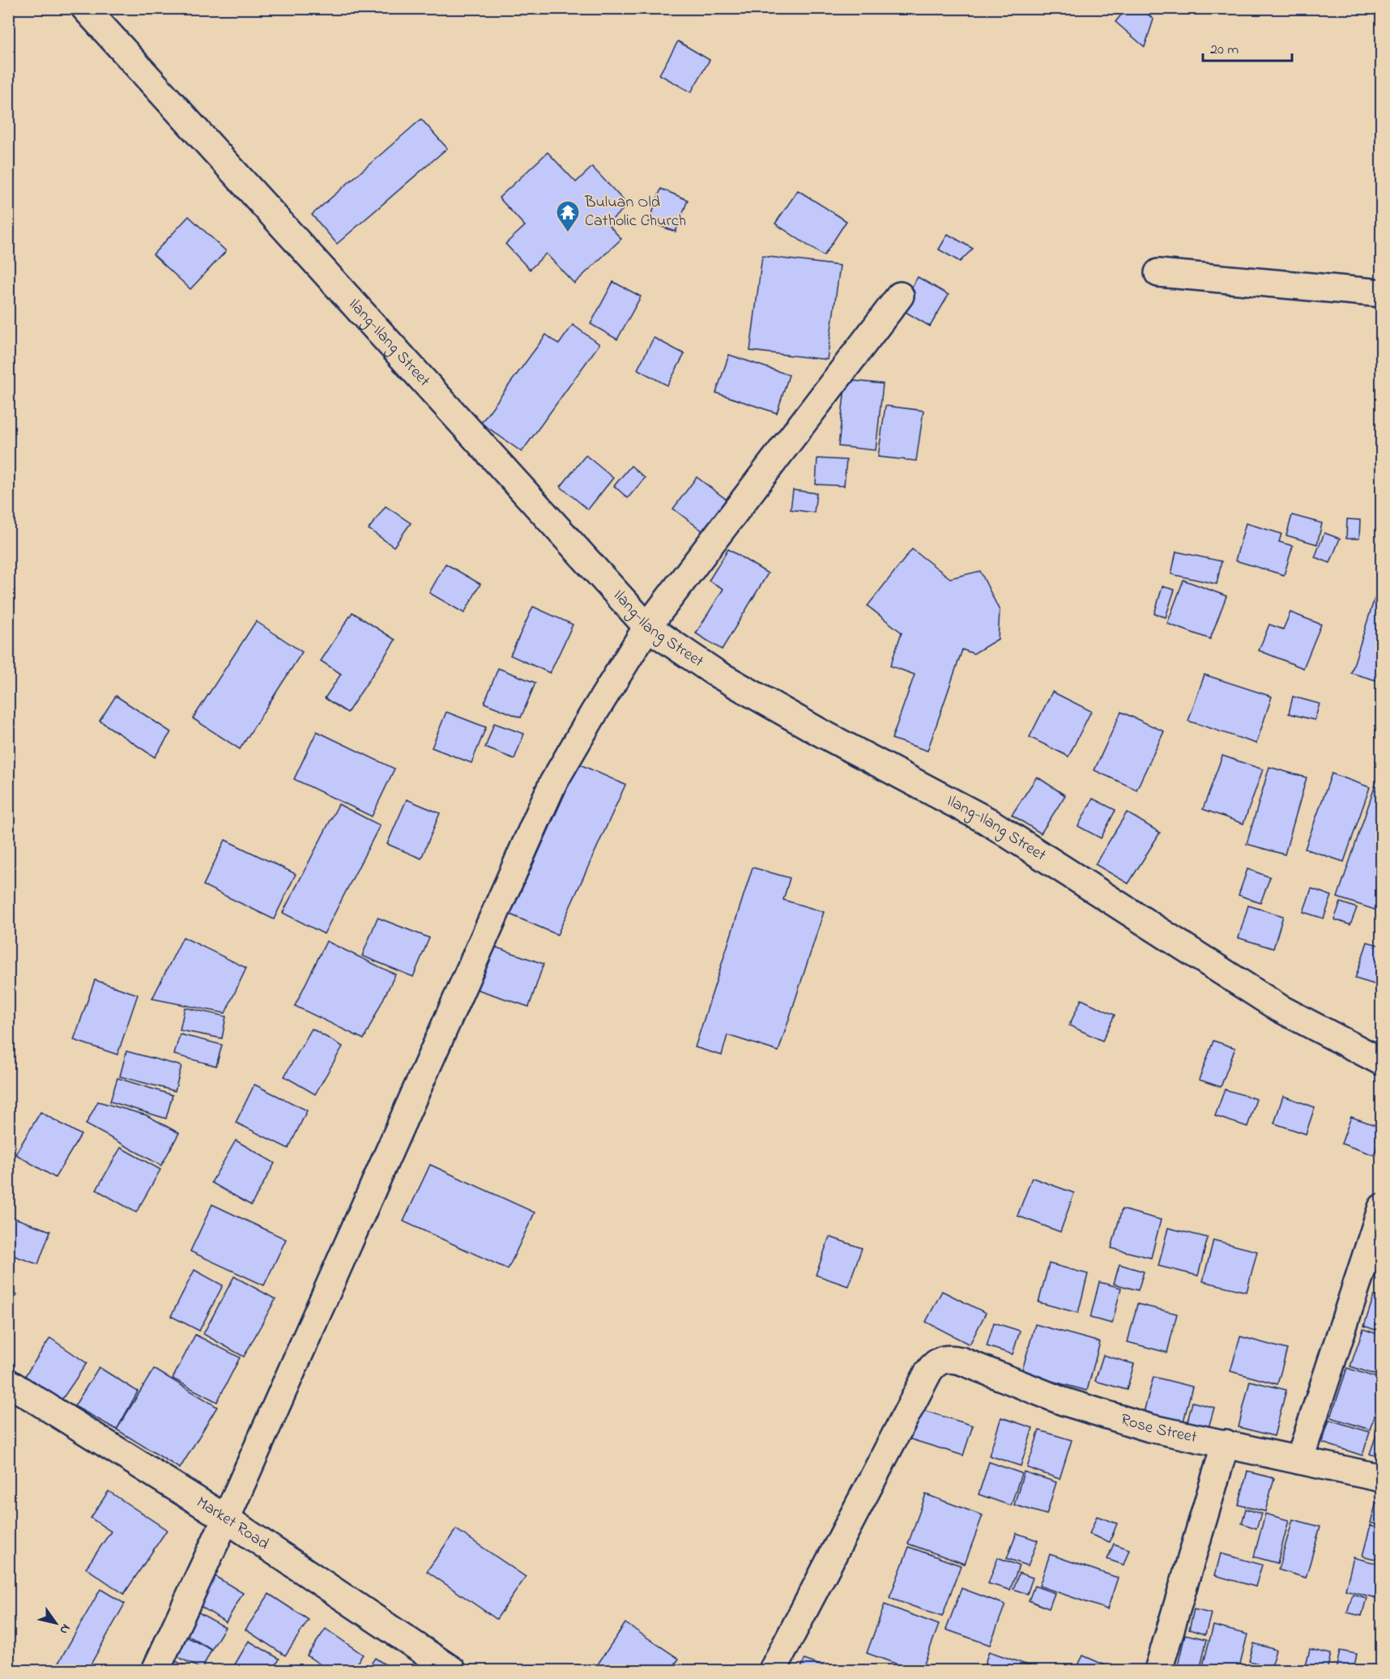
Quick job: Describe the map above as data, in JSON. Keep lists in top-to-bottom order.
{
  "streets": {
    "street": ["Ilang-Ilang Street", "Rose Street", "Market Road"]
  },
  "places": {
    "temple": ["Buluan Old Catholic Church"]
  },
  "scale_bar": "20 m",
  "north": "bottom right"
}
